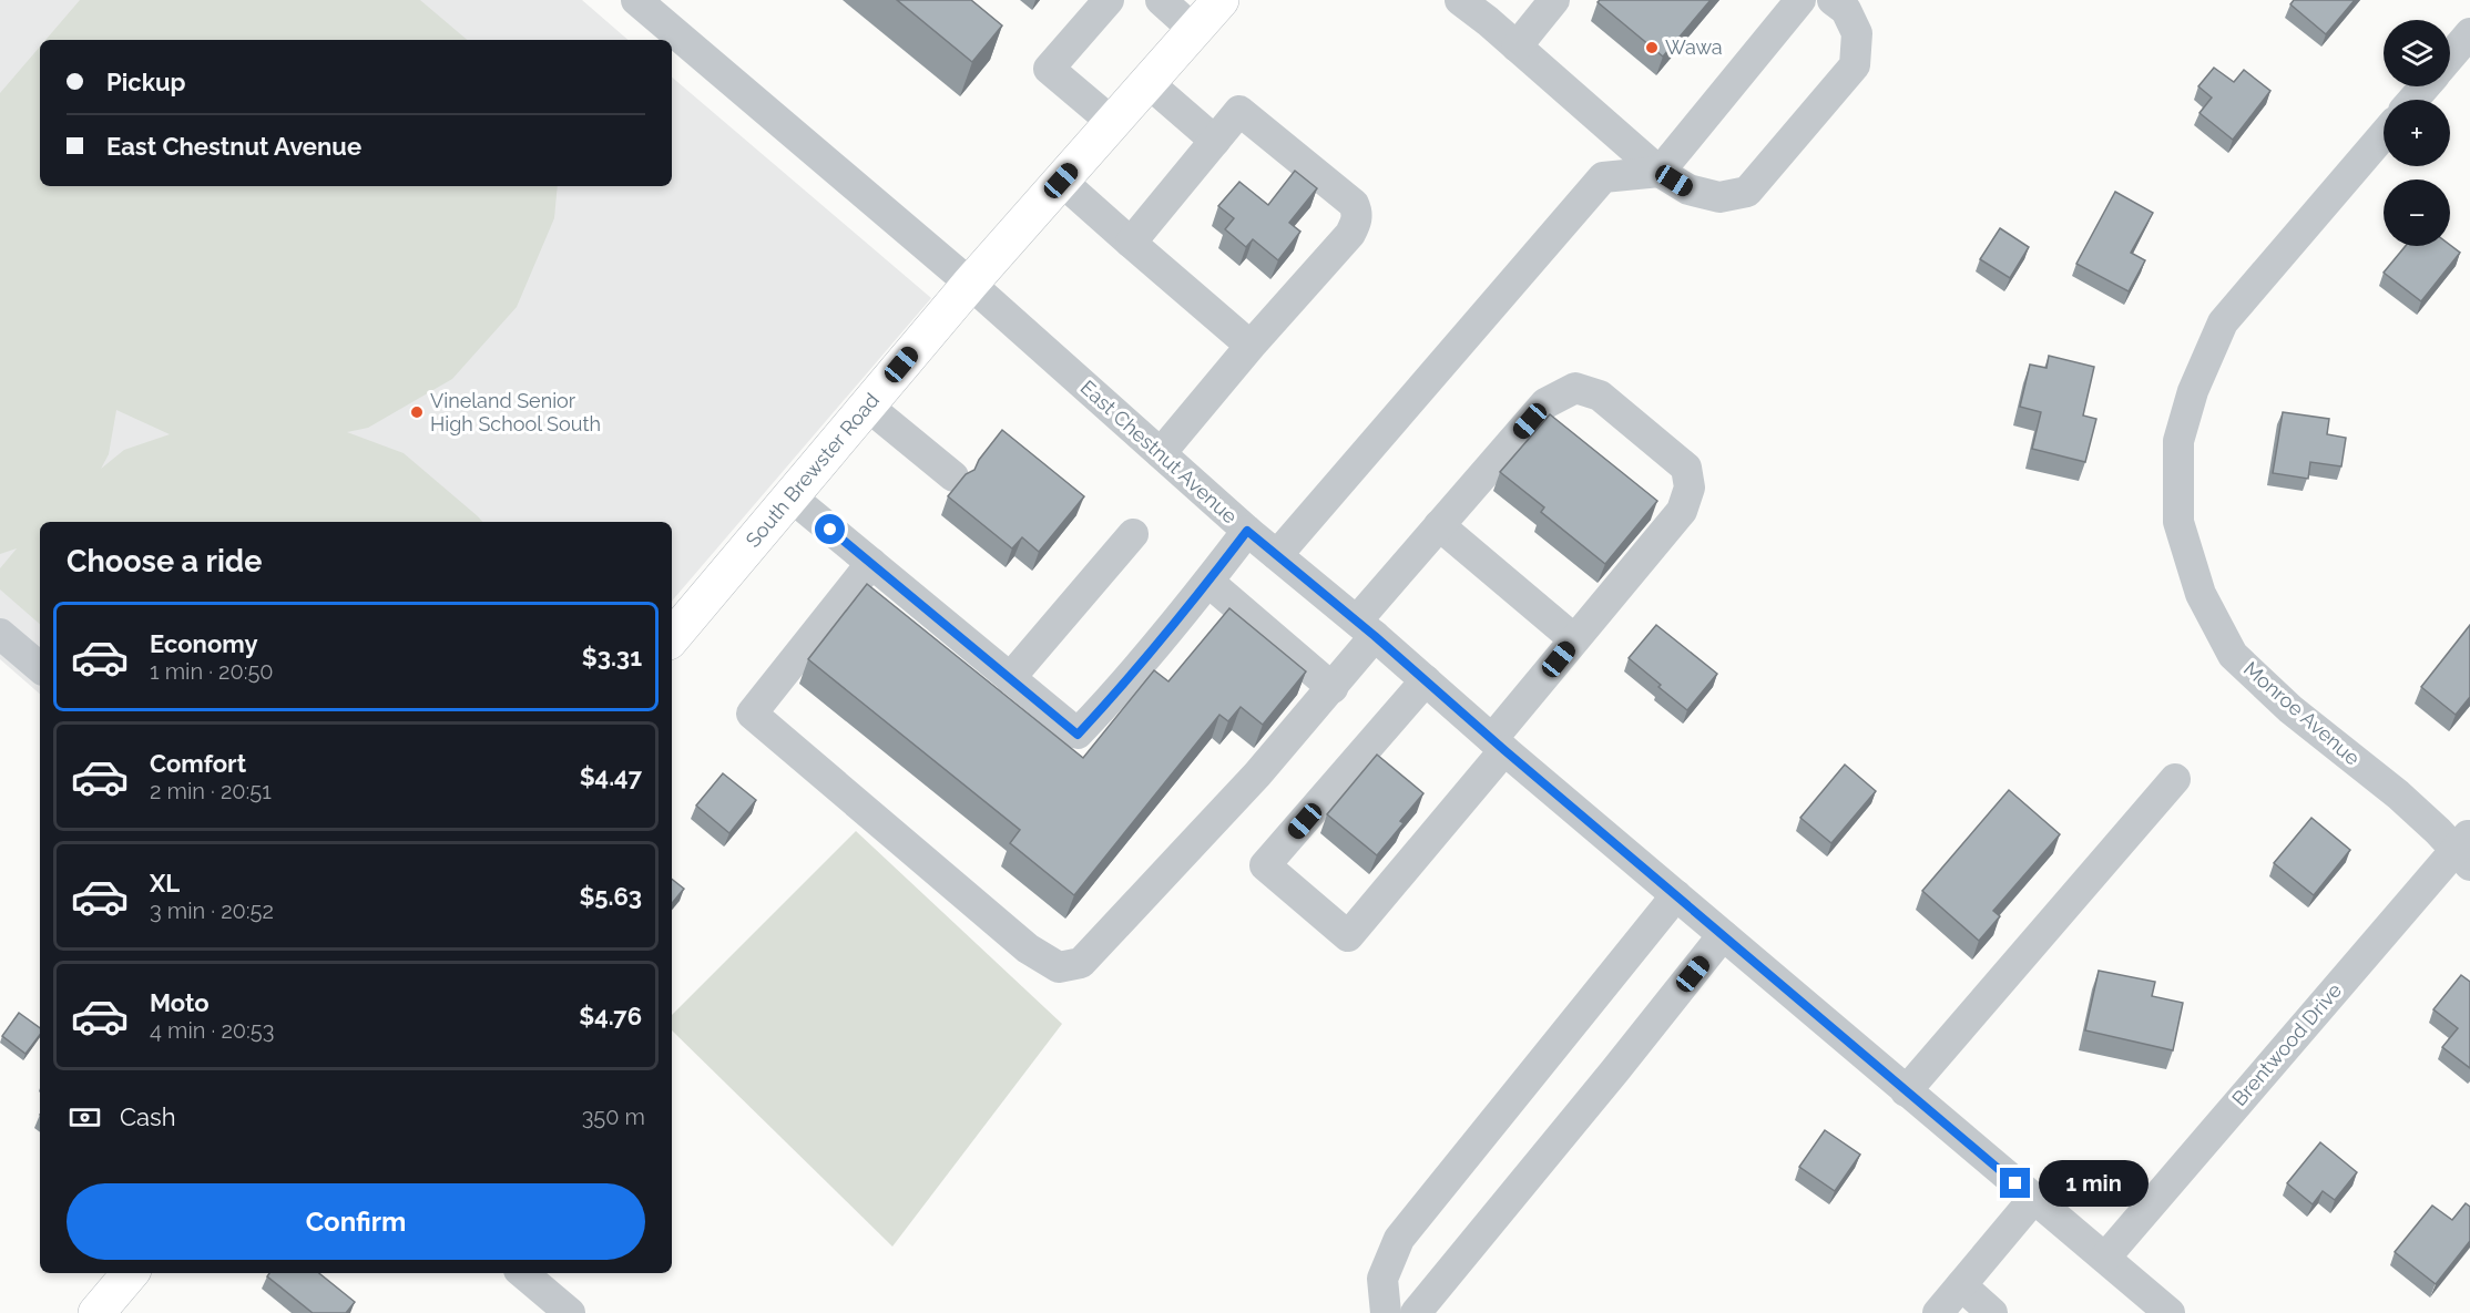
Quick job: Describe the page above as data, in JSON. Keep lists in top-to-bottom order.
{
  "streets": {
    "main road": ["South Brewster Road"],
    "street": ["East Chestnut Avenue", "Monroe Avenue", "Brentwood Drive"]
  },
  "crossings": [
    ["East Chestnut Avenue", "South Brewster Road"],
    ["East Chestnut Avenue", "Brentwood Drive"],
    ["Monroe Avenue", "Brentwood Drive"]
  ],
  "places": ["Wawa", "Vineland Senior High School South"],
  "page": {
    "map_buttons": ["+", "−"],
    "banner": ["Pickup", "East Chestnut Avenue"],
    "heading": "Choose a ride",
    "list": [
      {
        "name": "Economy",
        "note": "1 min · 20:50",
        "value": "$3.31"
      },
      {
        "name": "Comfort",
        "note": "2 min · 20:51",
        "value": "$4.47"
      },
      {
        "name": "XL",
        "note": "3 min · 20:52",
        "value": "$5.63"
      },
      {
        "name": "Moto",
        "note": "4 min · 20:53",
        "value": "$4.76"
      }
    ],
    "pay": ["Cash", "350 m"],
    "bubble": "1 min",
    "buttons": "Confirm"
  }
}
